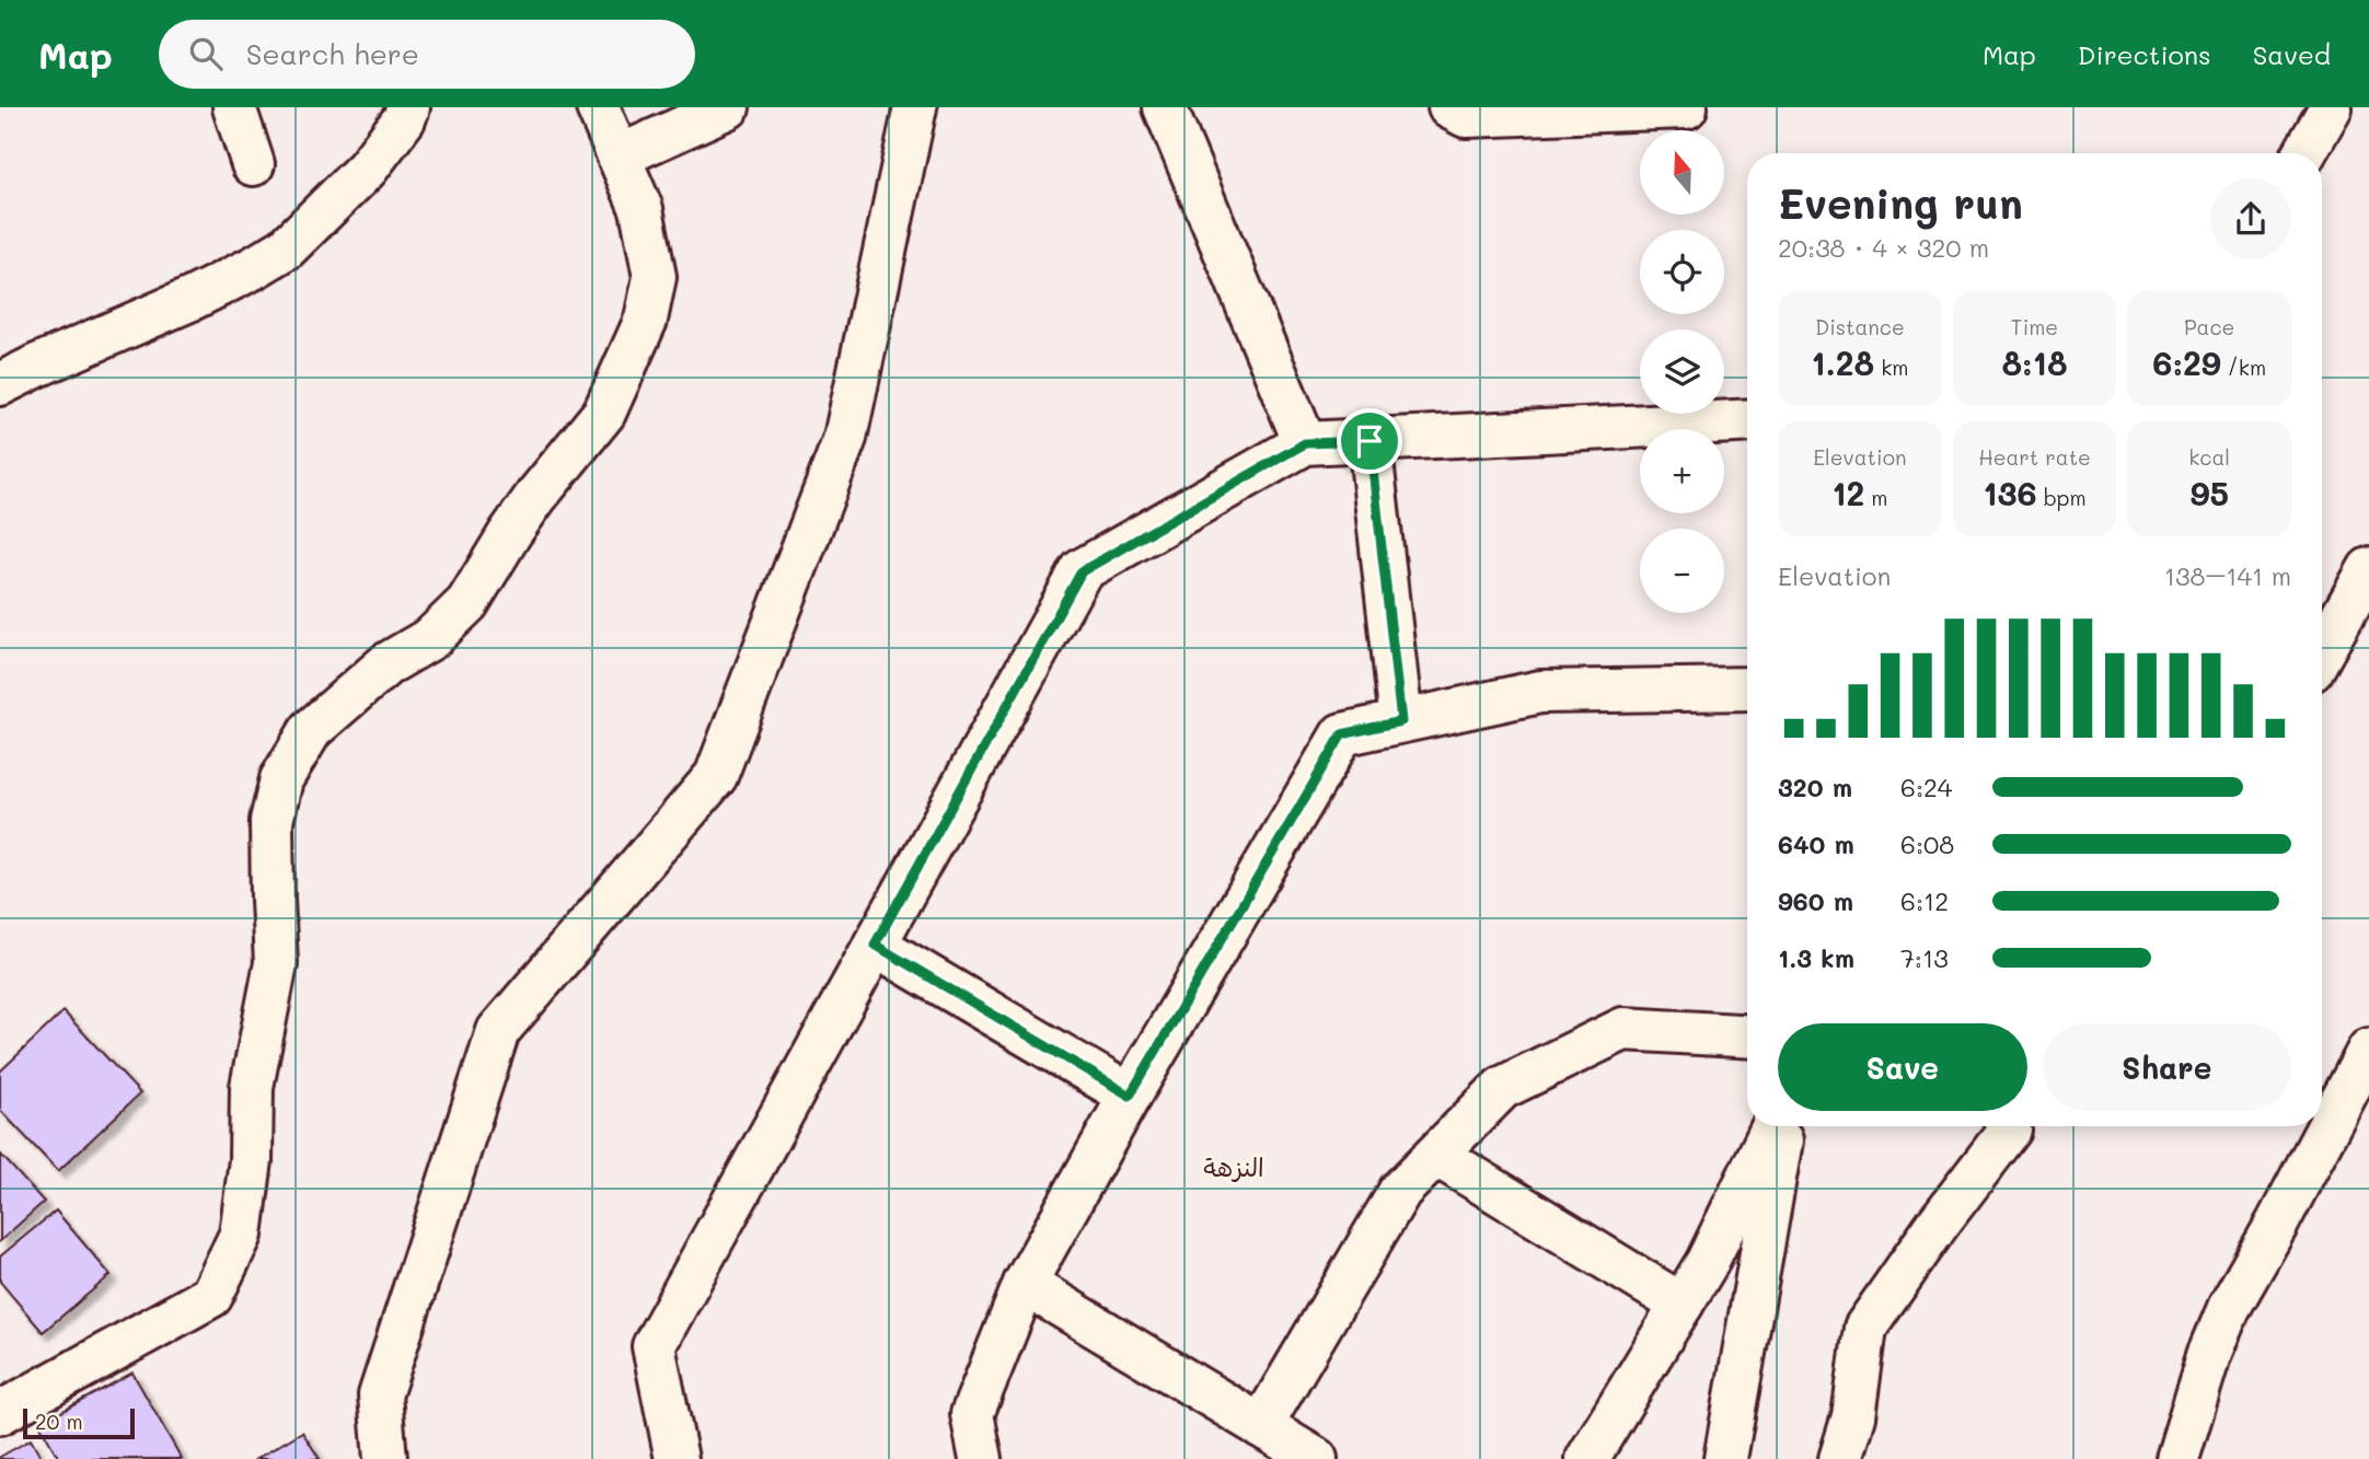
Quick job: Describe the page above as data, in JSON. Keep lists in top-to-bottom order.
{
  "districts": ["النزهة"],
  "scale_bar": "20 m",
  "north": "top",
  "page": {
    "header": "Map",
    "search": "Search here",
    "nav": ["Map", "Directions", "Saved"],
    "map_buttons": ["+", "−"],
    "heading": ["Evening run", "20:38 · 4 × 320 m"],
    "stats": [
      ["Distance", "1.28 km"],
      ["Time", "8:18"],
      ["Pace", "6:29 /km"],
      ["Elevation", "12 m"],
      ["Heart rate", "136 bpm"],
      ["kcal", "95"]
    ],
    "chart": ["Elevation", "138–141 m"],
    "list": [
      {
        "name": "320 m",
        "note": "6:24"
      },
      {
        "name": "640 m",
        "note": "6:08"
      },
      {
        "name": "960 m",
        "note": "6:12"
      },
      {
        "name": "1.3 km",
        "note": "7:13"
      }
    ],
    "buttons": ["Save", "Share"],
    "scale": "20 m"
  }
}
